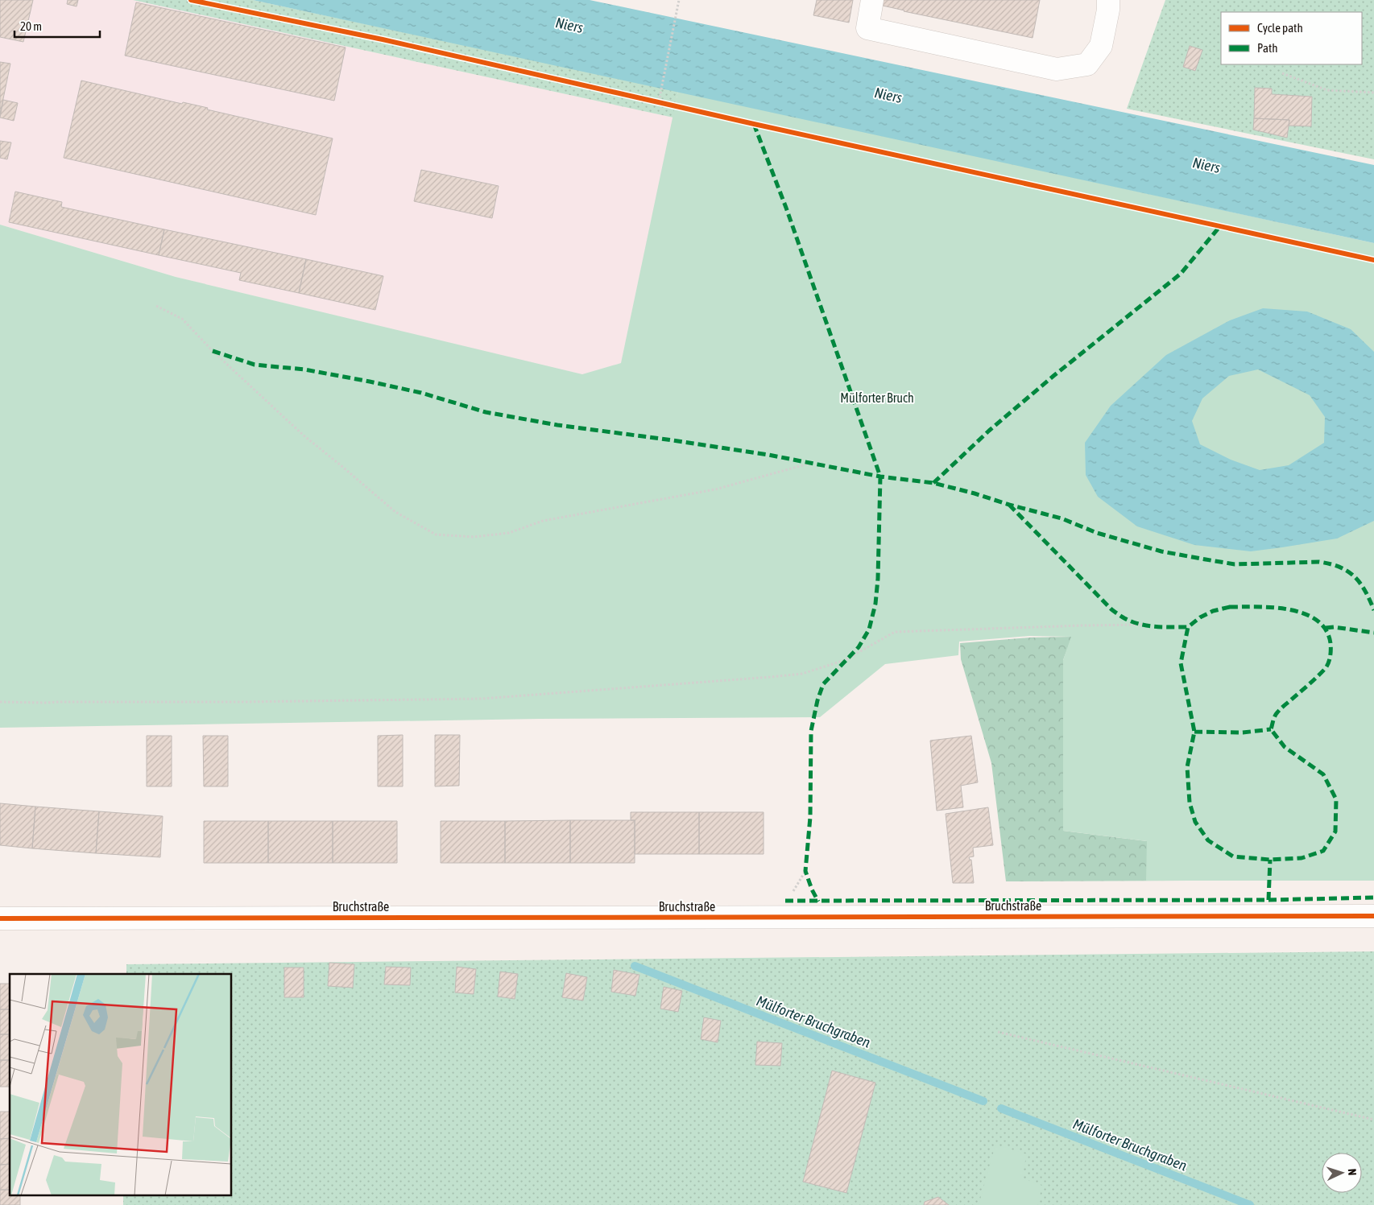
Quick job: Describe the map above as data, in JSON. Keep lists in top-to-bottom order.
{
  "streets": {
    "street": ["Bruchstraße"]
  },
  "water": ["Niers", "Mülforter Bruchgraben"],
  "parks": ["Mülforter Bruch"],
  "legend": ["Cycle path", "Path"],
  "scale_bar": "20 m",
  "north": "right"
}
